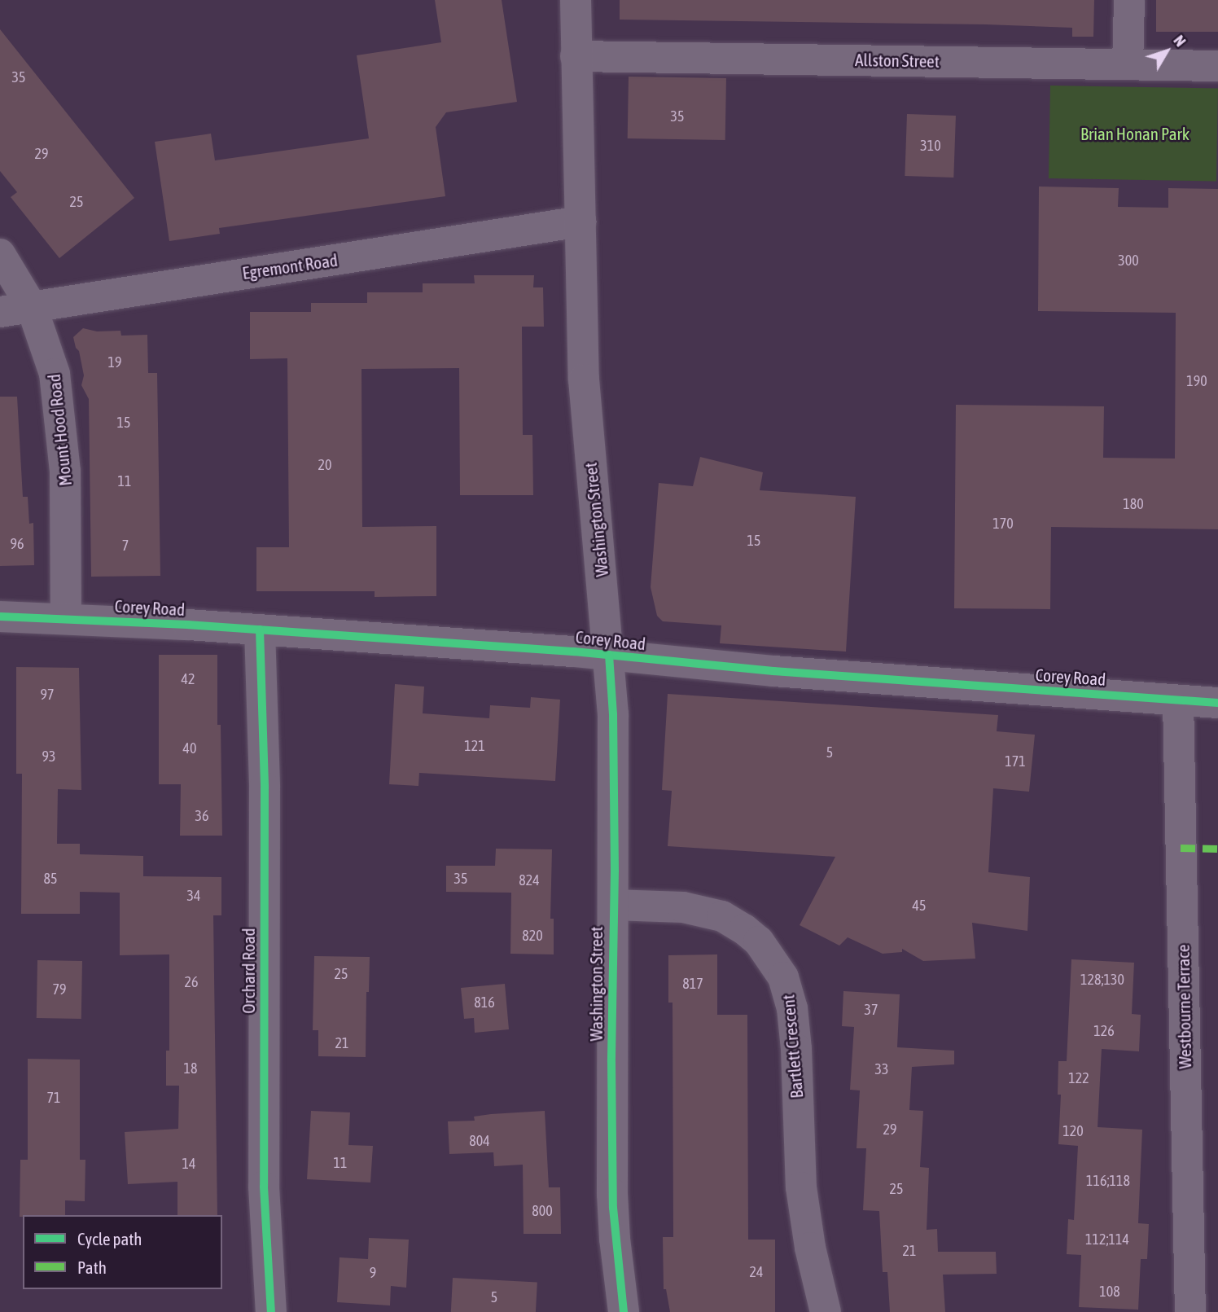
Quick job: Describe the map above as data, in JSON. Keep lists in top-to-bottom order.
{
  "streets": {
    "street": [
      "Allston Street",
      "Egremont Road",
      "Mount Hood Road",
      "Washington Street",
      "Corey Road",
      "Orchard Road",
      "Westbourne Terrace",
      "Bartlett Crescent"
    ]
  },
  "crossings": [
    ["Allston Street", "Washington Street"],
    ["Egremont Road", "Mount Hood Road"],
    ["Egremont Road", "Washington Street"],
    ["Mount Hood Road", "Corey Road"],
    ["Washington Street", "Corey Road"],
    ["Washington Street", "Bartlett Crescent"],
    ["Corey Road", "Orchard Road"],
    ["Corey Road", "Westbourne Terrace"]
  ],
  "parks": ["Brian Honan Park"],
  "house_numbers": [
    "35",
    "35",
    "310",
    "29",
    "25",
    "300",
    "19",
    "190",
    "15",
    "20",
    "11",
    "180",
    "170",
    "15",
    "96",
    "7",
    "42",
    "97",
    "121",
    "40",
    "5",
    "93",
    "171",
    "36",
    "85",
    "35",
    "824",
    "34",
    "45",
    "820",
    "25",
    "128;130",
    "26",
    "817",
    "79",
    "816",
    "37",
    "126",
    "21",
    "18",
    "33",
    "122",
    "71",
    "29",
    "120",
    "804",
    "11",
    "14",
    "116;118",
    "25",
    "800",
    "112;114",
    "21",
    "24",
    "9",
    "108",
    "5"
  ],
  "legend": ["Cycle path", "Path"],
  "north": "top right"
}
